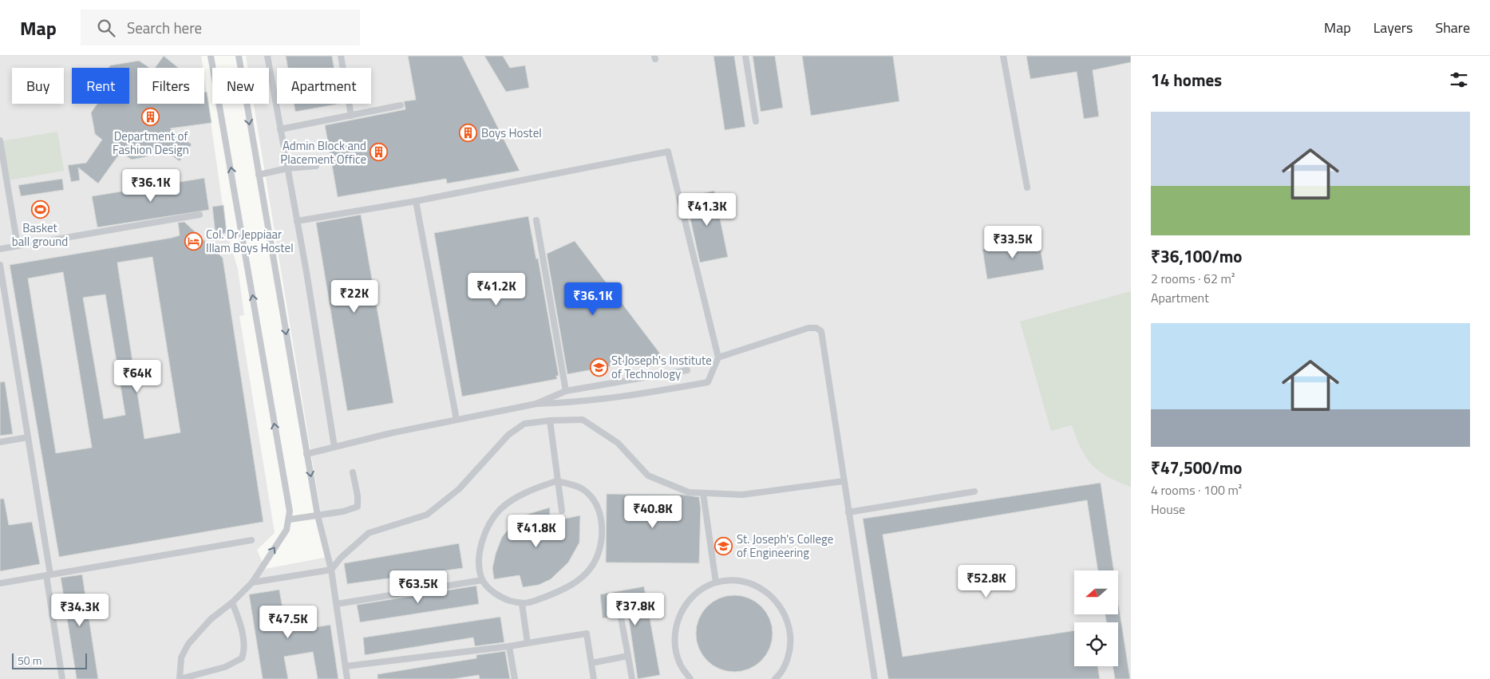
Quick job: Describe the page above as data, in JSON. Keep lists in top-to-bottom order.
{
  "places": {
    "building": ["Department of Fashion Design", "Boys Hostel", "Admin Block and Placement Office"],
    "sports": ["Basket ball ground"],
    "hotel": ["Col. Dr Jeppiaar Illam Boys Hostel"],
    "school or university": ["St Joseph's Institute of Technology", "St. Joseph's College of Engineering"]
  },
  "scale_bar": "50 m",
  "north": "left",
  "page": {
    "header": "Map",
    "search": "Search here",
    "nav": ["Map", "Layers", "Share"],
    "heading": "14 homes",
    "chip": [
      "Buy",
      "Rent",
      "Filters",
      "New",
      "Apartment"
    ],
    "list": [
      {
        "name": "₹36,100/mo",
        "note": "2 rooms · 62 m² · Apartment"
      },
      {
        "name": "₹47,500/mo",
        "note": "4 rooms · 100 m² · House"
      }
    ],
    "price": [
      "₹36.1K",
      "₹41.3K",
      "₹33.5K",
      "₹41.2K",
      "₹22K",
      "₹36.1K",
      "₹64K",
      "₹40.8K",
      "₹41.8K",
      "₹52.8K",
      "₹63.5K",
      "₹37.8K",
      "₹34.3K",
      "₹47.5K"
    ],
    "scale": "50 m"
  }
}
